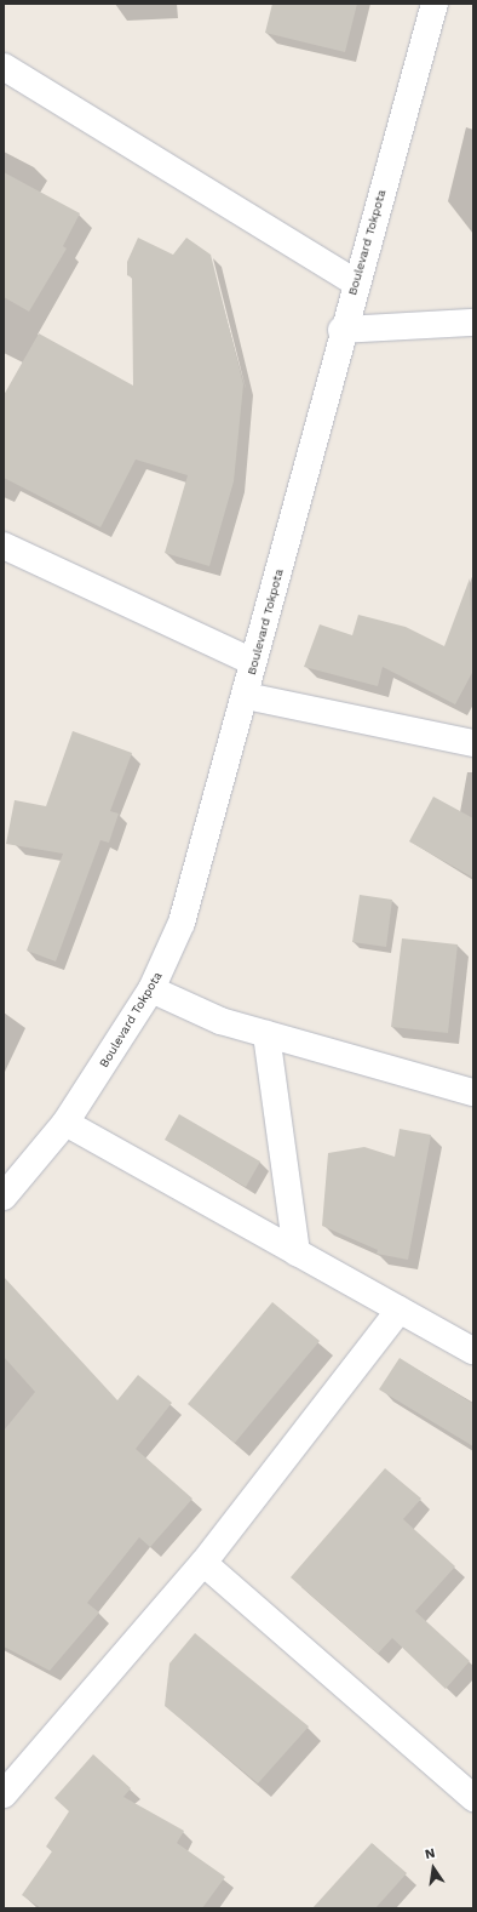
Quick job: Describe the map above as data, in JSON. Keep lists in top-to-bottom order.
{
  "streets": {
    "street": ["Boulevard Tokpota"]
  },
  "north": "top"
}
